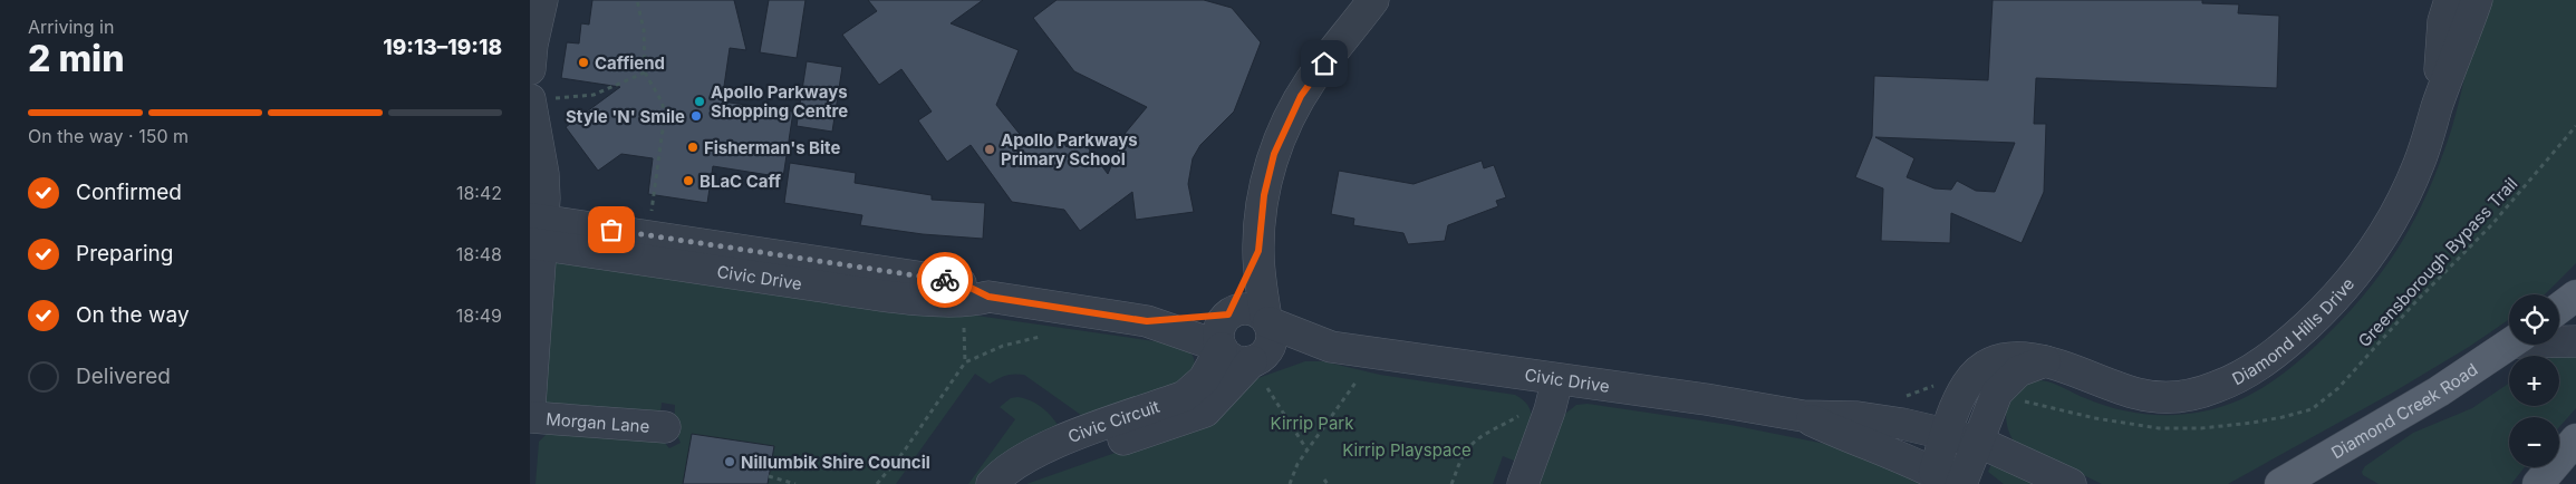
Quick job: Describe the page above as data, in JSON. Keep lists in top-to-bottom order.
{
  "streets": {
    "main road": ["Diamond Creek Road"],
    "street": [
      "Civic Drive",
      "Diamond Hills Drive",
      "Morgan Lane",
      "Civic Circuit"
    ],
    "path": ["Greensborough Bypass Trail"]
  },
  "crossings": [
    ["Civic Drive", "Diamond Hills Drive"],
    ["Civic Drive", "Civic Circuit"]
  ],
  "parks": ["Kirrip Park", "Kirrip Playspace"],
  "places": [
    "Caffiend",
    "Apollo Parkways Shopping Centre",
    "Style 'N' Smile",
    "Fisherman's Bite",
    "Apollo Parkways Primary School",
    "BLaC Caff",
    "Nillumbik Shire Council"
  ],
  "page": {
    "heading": ["2 min", "Arriving in", "19:13–19:18"],
    "bar": "On the way · 150 m",
    "list": [
      ["Confirmed", "18:42"],
      ["Preparing", "18:48"],
      ["On the way", "18:49"],
      "Delivered"
    ],
    "map_buttons": ["+", "−"]
  }
}
